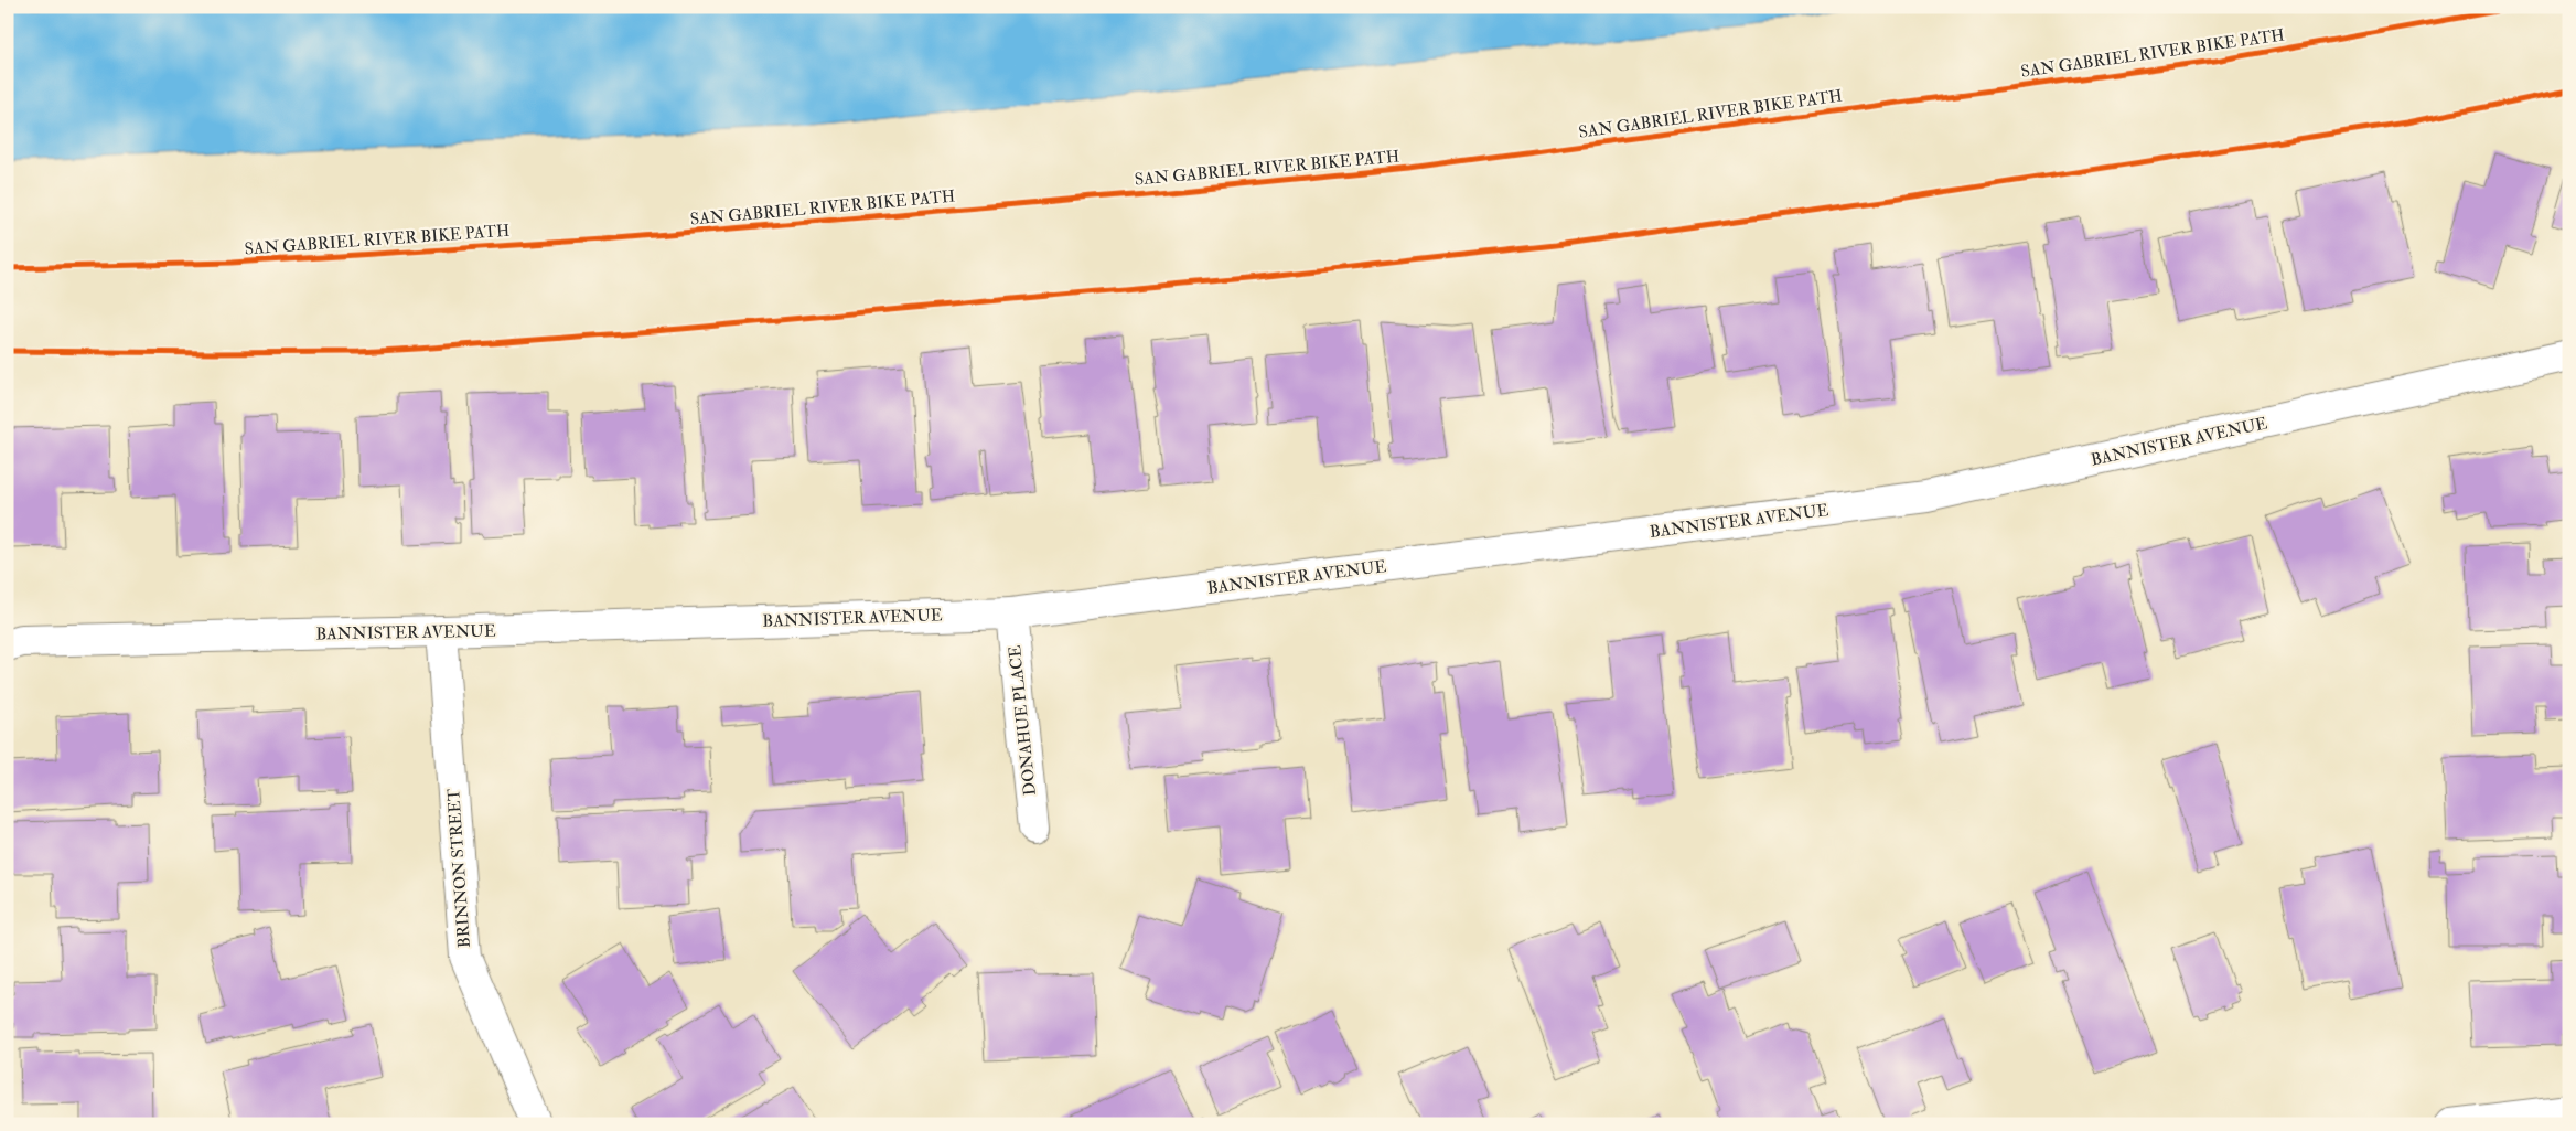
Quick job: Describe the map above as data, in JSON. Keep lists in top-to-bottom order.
{
  "streets": {
    "street": ["BANNISTER AVENUE", "DONAHUE PLACE", "BRINNON STREET"],
    "cycle path": ["SAN GABRIEL RIVER BIKE PATH"]
  },
  "crossings": [
    ["BANNISTER AVENUE", "DONAHUE PLACE"],
    ["BANNISTER AVENUE", "BRINNON STREET"]
  ]
}
